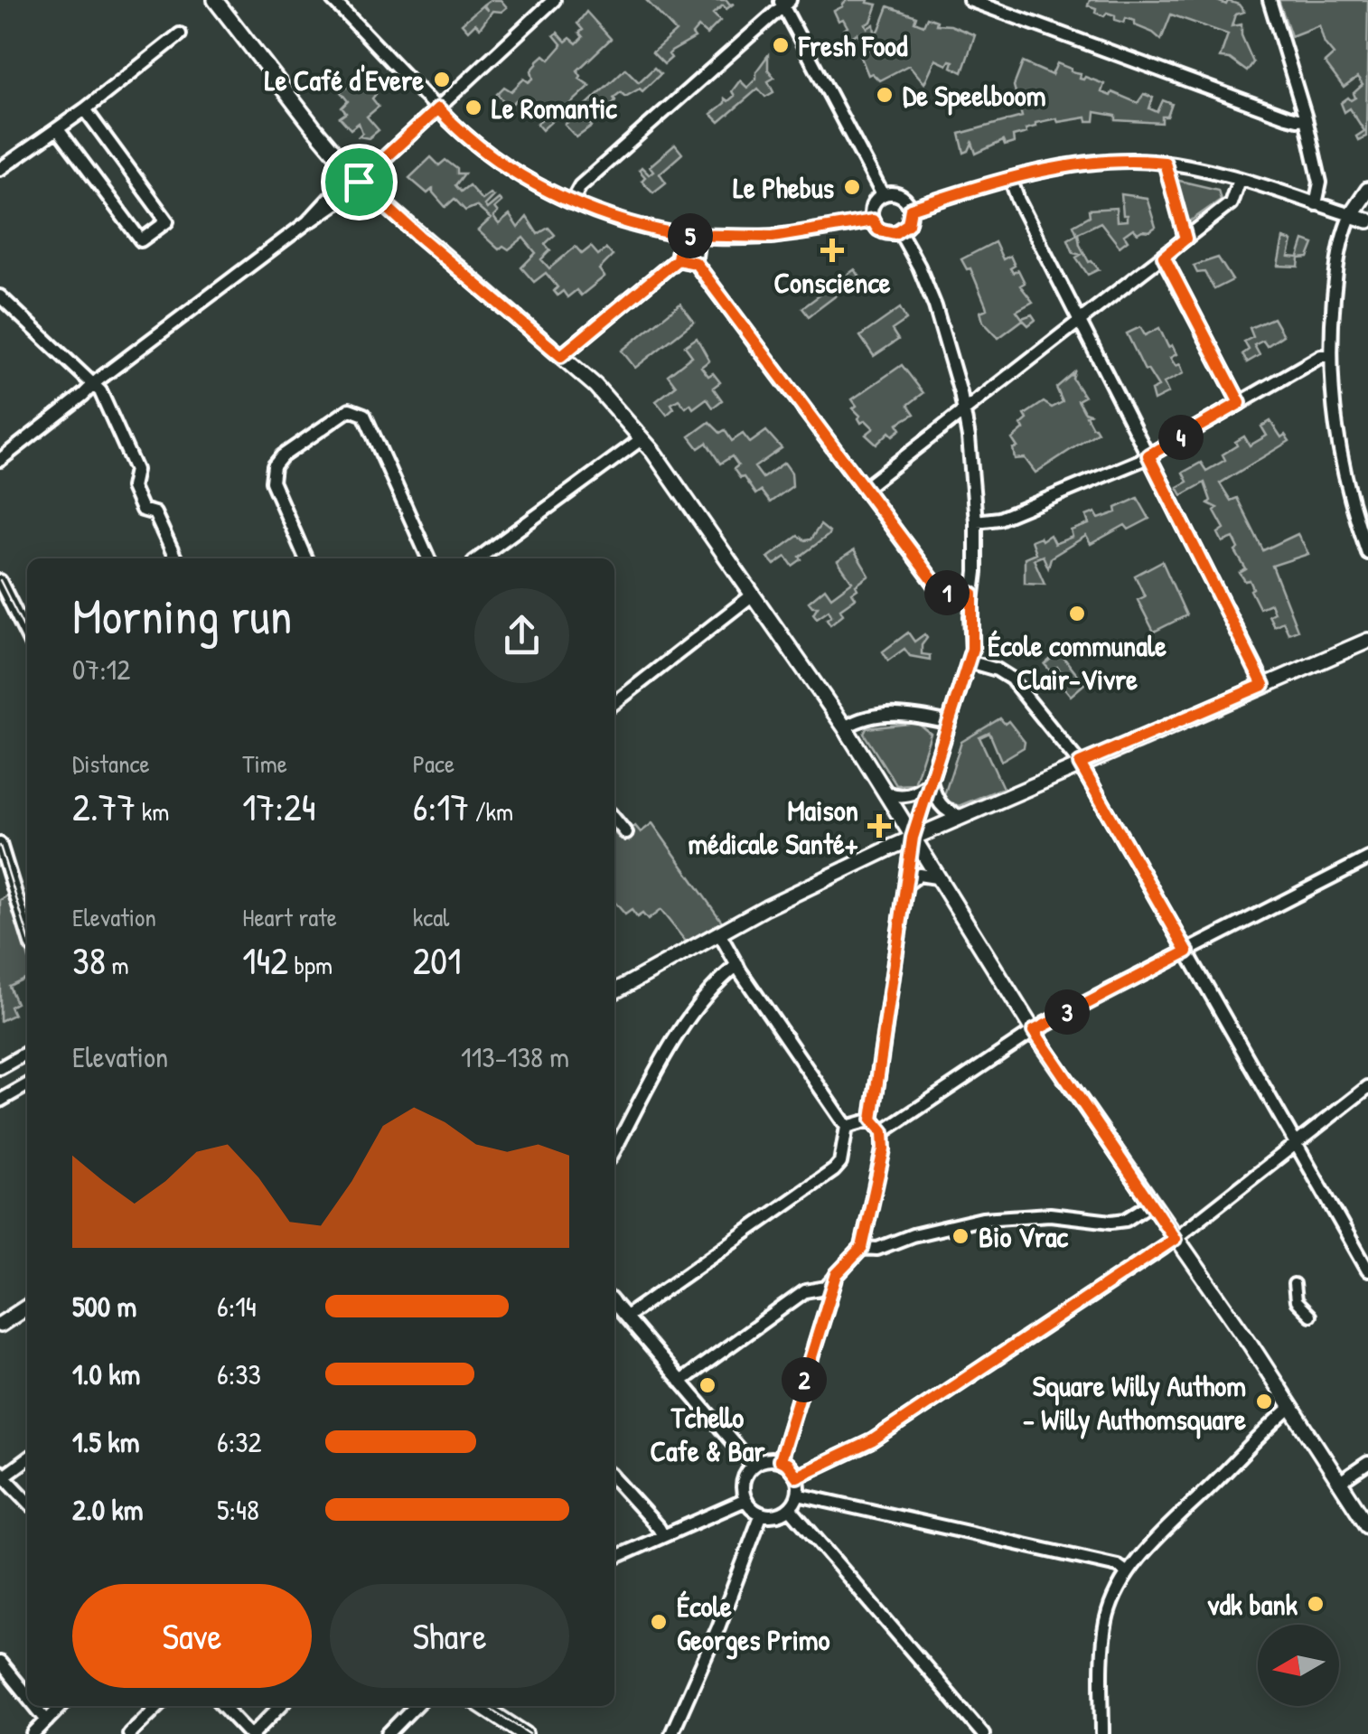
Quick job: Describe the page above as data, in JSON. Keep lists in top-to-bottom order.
{
  "places": {
    "other": [
      "Fresh Food",
      "Le Café d'Evere",
      "De Speelboom",
      "Le Romantic",
      "Le Phebus",
      "École communale Clair-Vivre",
      "Bio Vrac",
      "Tchello Cafe & Bar",
      "Square Willy Authom - Willy Authomsquare",
      "vdk bank",
      "École Georges Primo"
    ],
    "health": ["Conscience", "Maison médicale Santé+"]
  },
  "north": "left",
  "page": {
    "pins": [
      "5",
      "4",
      "1",
      "3",
      "2"
    ],
    "heading": ["Morning run", "07:12"],
    "stats": [
      ["Distance", "2.77 km"],
      ["Time", "17:24"],
      ["Pace", "6:17 /km"],
      ["Elevation", "38 m"],
      ["Heart rate", "142 bpm"],
      ["kcal", "201"]
    ],
    "chart": ["Elevation", "113–138 m"],
    "list": [
      {
        "name": "500 m",
        "note": "6:14"
      },
      {
        "name": "1.0 km",
        "note": "6:33"
      },
      {
        "name": "1.5 km",
        "note": "6:32"
      },
      {
        "name": "2.0 km",
        "note": "5:48"
      }
    ],
    "buttons": ["Save", "Share"]
  }
}
